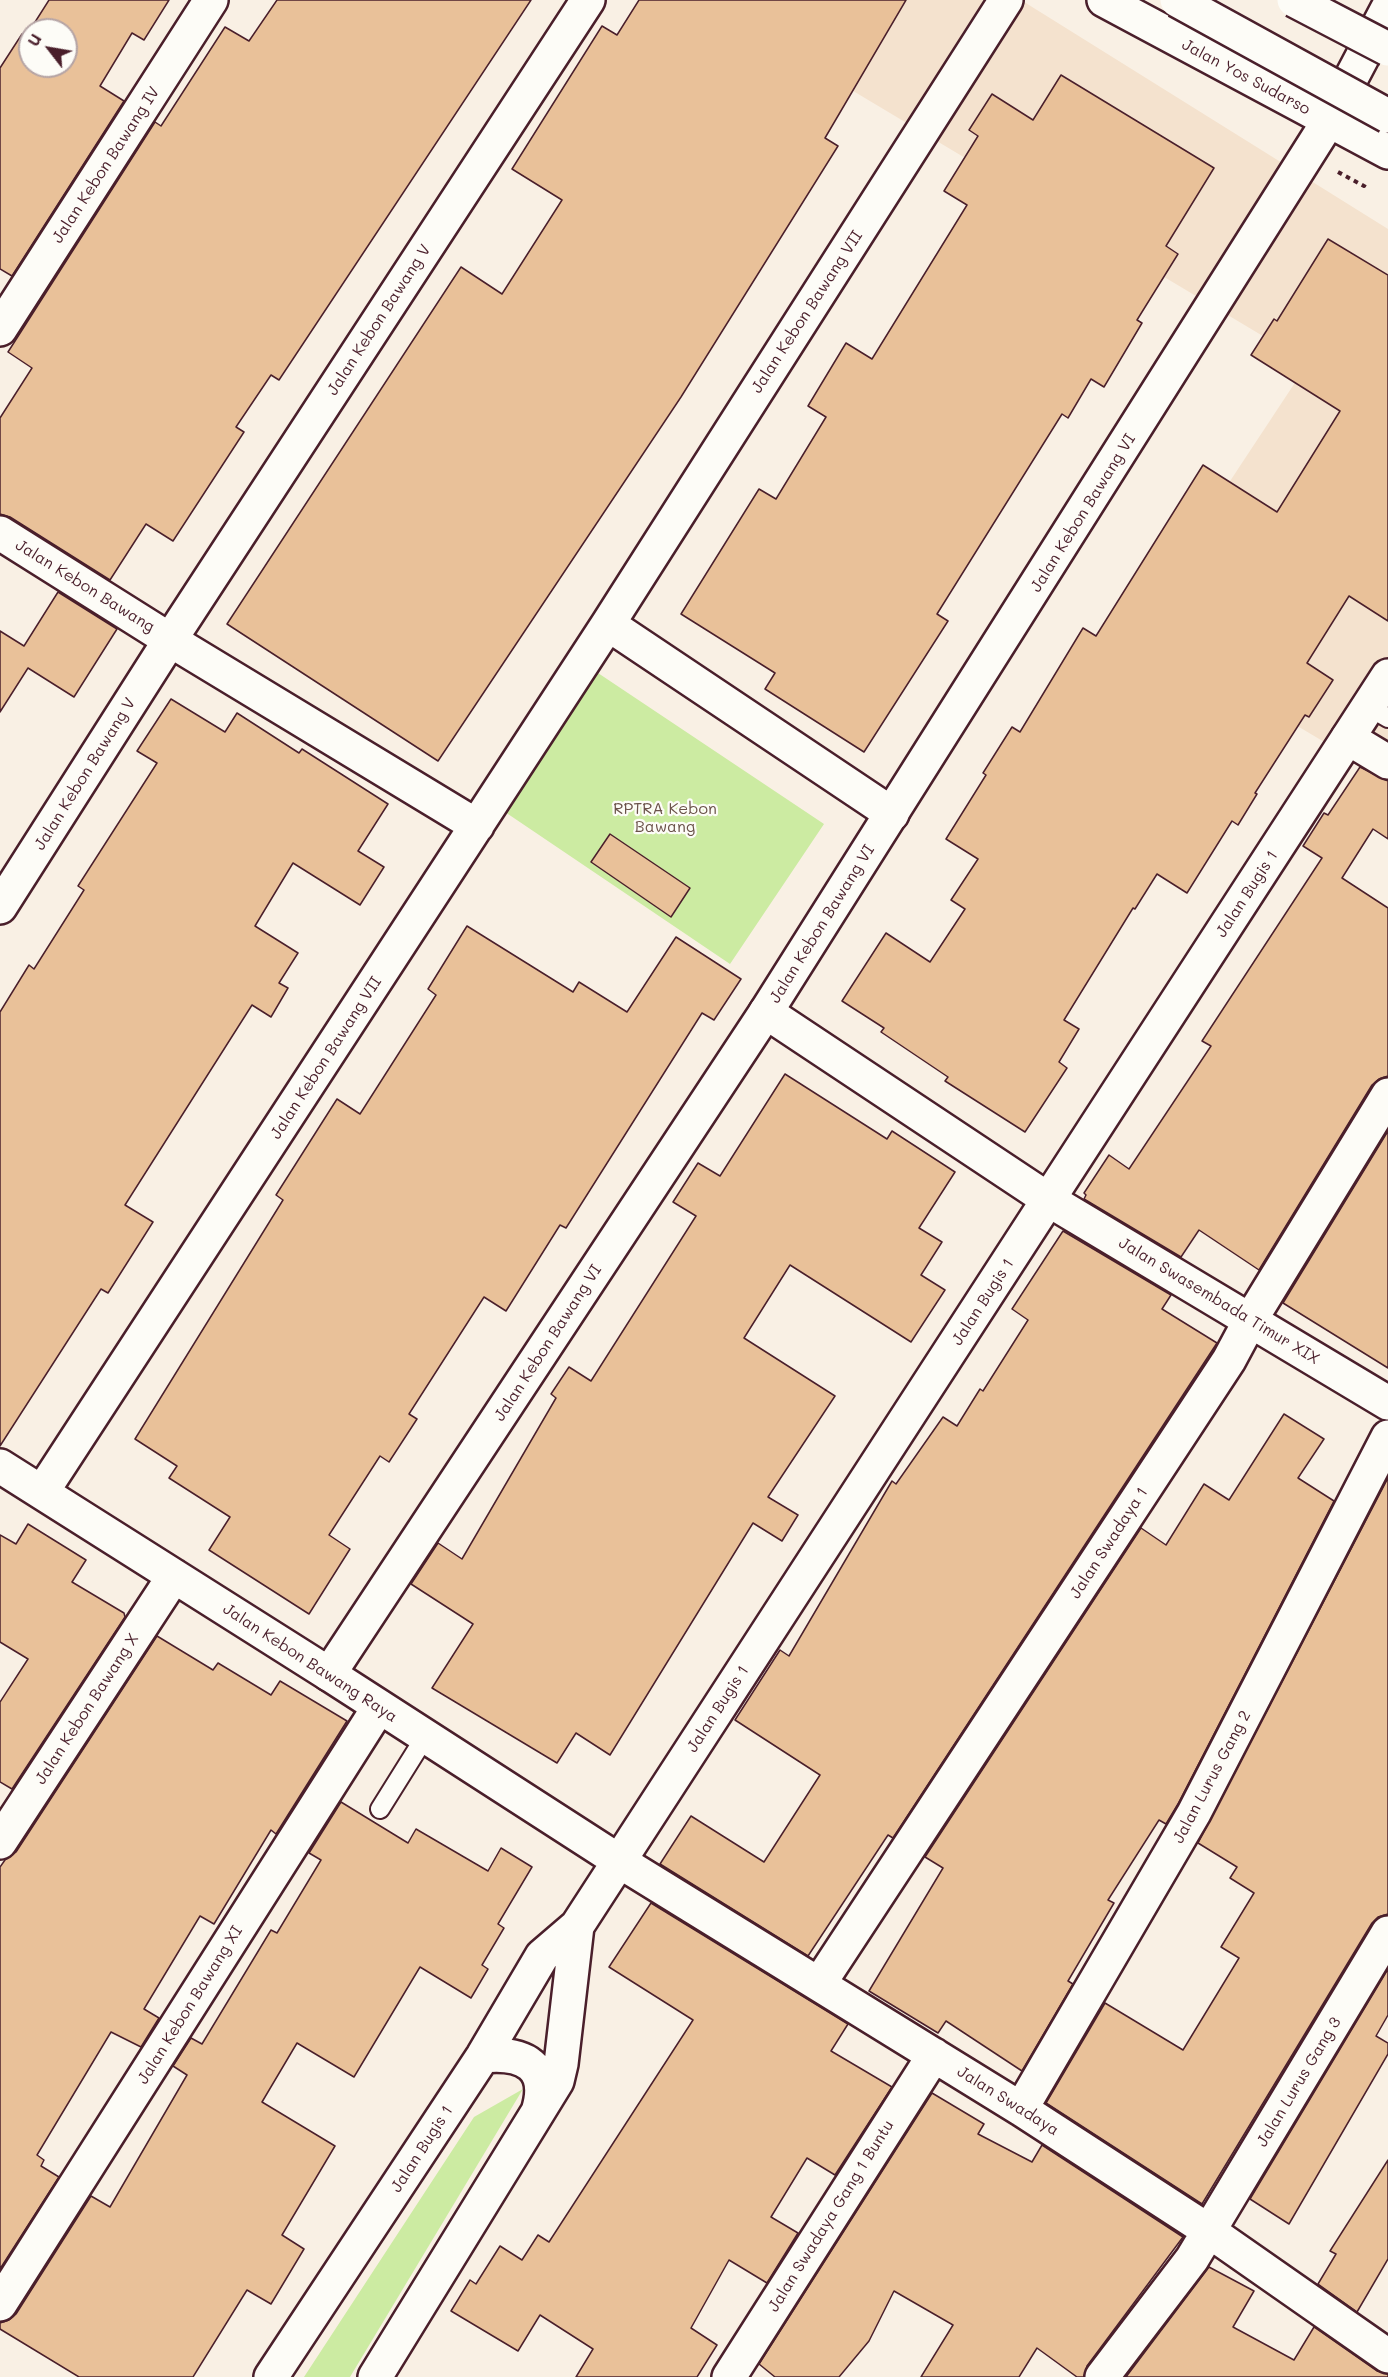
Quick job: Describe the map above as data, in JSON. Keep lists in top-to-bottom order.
{
  "streets": {
    "main road": [
      "Jalan Yos Sudarso",
      "Jalan Kebon Bawang IV",
      "Jalan Kebon Bawang VII",
      "Jalan Kebon Bawang V",
      "Jalan Kebon Bawang VI",
      "Jalan Kebon Bawang",
      "Jalan Bugis 1",
      "Jalan Swasembada Timur XIX",
      "Jalan Swadaya 1",
      "Jalan Kebon Bawang Raya",
      "Jalan Kebon Bawang X",
      "Jalan Lurus Gang 2",
      "Jalan Kebon Bawang XI",
      "Jalan Lurus Gang 3",
      "Jalan Swadaya",
      "Jalan Swadaya Gang 1 Buntu"
    ]
  },
  "crossings": [
    ["Jalan Yos Sudarso", "Jalan Kebon Bawang VI"],
    ["Jalan Kebon Bawang VII", "Jalan Kebon Bawang Raya"],
    ["Jalan Kebon Bawang V", "Jalan Kebon Bawang"],
    ["Jalan Kebon Bawang VI", "Jalan Bugis 1"],
    ["Jalan Kebon Bawang VI", "Jalan Swasembada Timur XIX"],
    ["Jalan Kebon Bawang VI", "Jalan Kebon Bawang Raya"],
    ["Jalan Bugis 1", "Jalan Swasembada Timur XIX"],
    ["Jalan Bugis 1", "Jalan Kebon Bawang Raya"],
    ["Jalan Bugis 1", "Jalan Swadaya"],
    ["Jalan Swasembada Timur XIX", "Jalan Swadaya 1"],
    ["Jalan Swadaya 1", "Jalan Swadaya"],
    ["Jalan Kebon Bawang Raya", "Jalan Kebon Bawang X"],
    ["Jalan Kebon Bawang Raya", "Jalan Kebon Bawang XI"],
    ["Jalan Kebon Bawang Raya", "Jalan Swadaya"],
    ["Jalan Lurus Gang 2", "Jalan Swadaya"],
    ["Jalan Lurus Gang 3", "Jalan Swadaya"],
    ["Jalan Swadaya", "Jalan Swadaya Gang 1 Buntu"]
  ],
  "parks": ["RPTRA Kebon Bawang"],
  "north": "top left"
}
